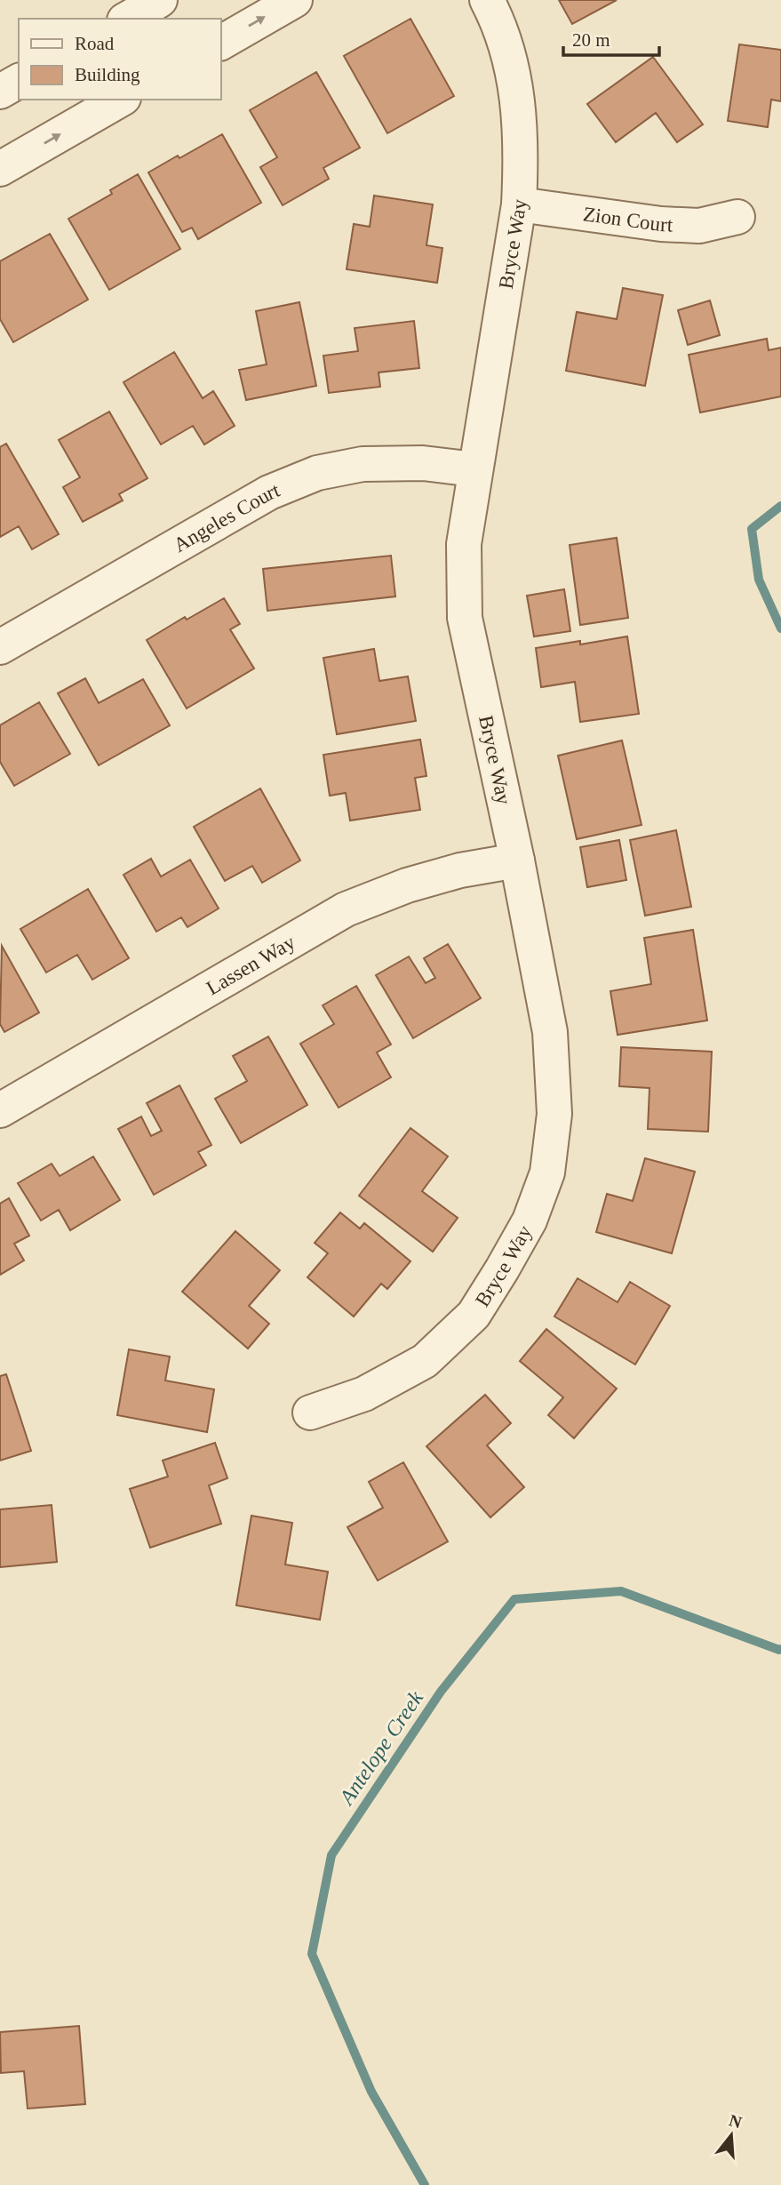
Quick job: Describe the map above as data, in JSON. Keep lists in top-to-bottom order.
{
  "streets": {
    "street": [
      "Zion Court",
      "Bryce Way",
      "Angeles Court",
      "Lassen Way"
    ]
  },
  "crossings": [
    ["Zion Court", "Bryce Way"],
    ["Bryce Way", "Angeles Court"],
    ["Bryce Way", "Lassen Way"]
  ],
  "water": ["Antelope Creek"],
  "legend": ["Road", "Building"],
  "scale_bar": "20 m",
  "north": "top"
}
